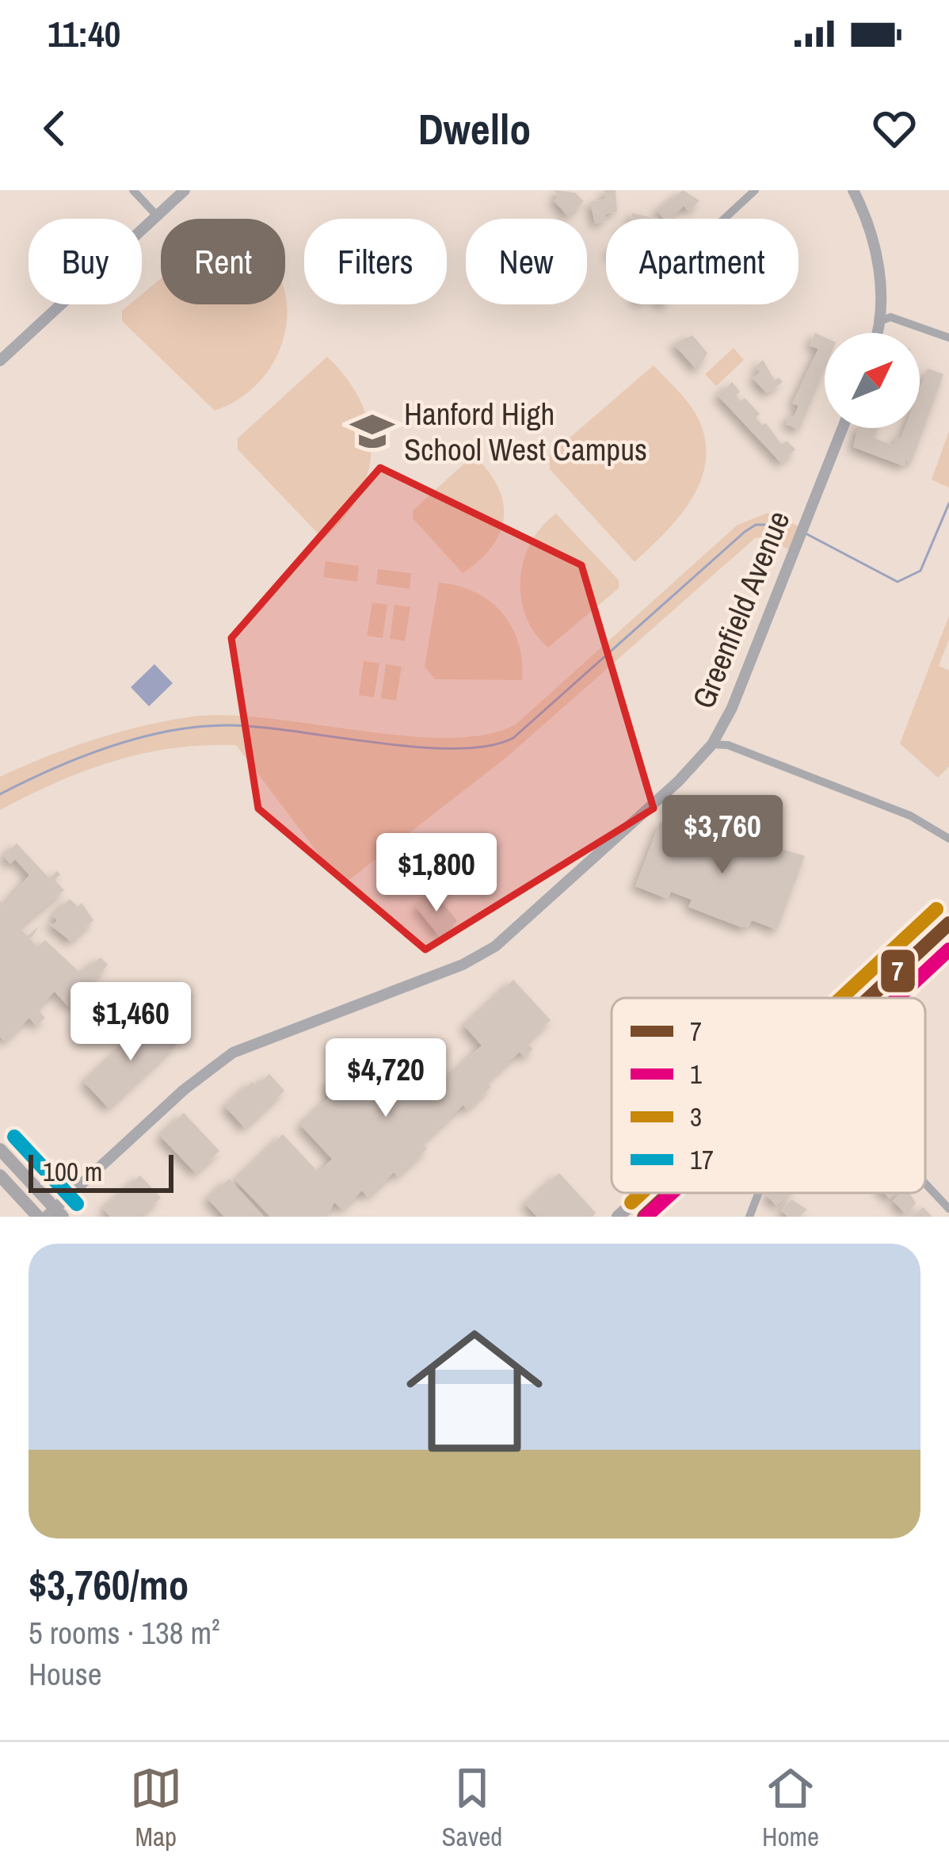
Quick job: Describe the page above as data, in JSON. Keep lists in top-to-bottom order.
{
  "streets": {
    "street": ["Greenfield Avenue"]
  },
  "places": {
    "school or university": ["Hanford High School West Campus"]
  },
  "lines": [
    "transit line 3",
    "transit line 7",
    "transit line 1",
    "transit line 17"
  ],
  "legend": [
    "7",
    "1",
    "3",
    "17"
  ],
  "scale_bar": "100 m",
  "north": "top right",
  "page": {
    "status": "11:40",
    "header": "Dwello",
    "chip": [
      "Buy",
      "Rent",
      "Filters",
      "New",
      "Apartment"
    ],
    "price": [
      "$3,760",
      "$1,800",
      "$1,460",
      "$4,720"
    ],
    "scale": "100 m",
    "list": [
      {
        "name": "$3,760/mo",
        "note": "5 rooms · 138 m² · House"
      }
    ],
    "tabs": ["Map", "Saved", "Home"]
  }
}
